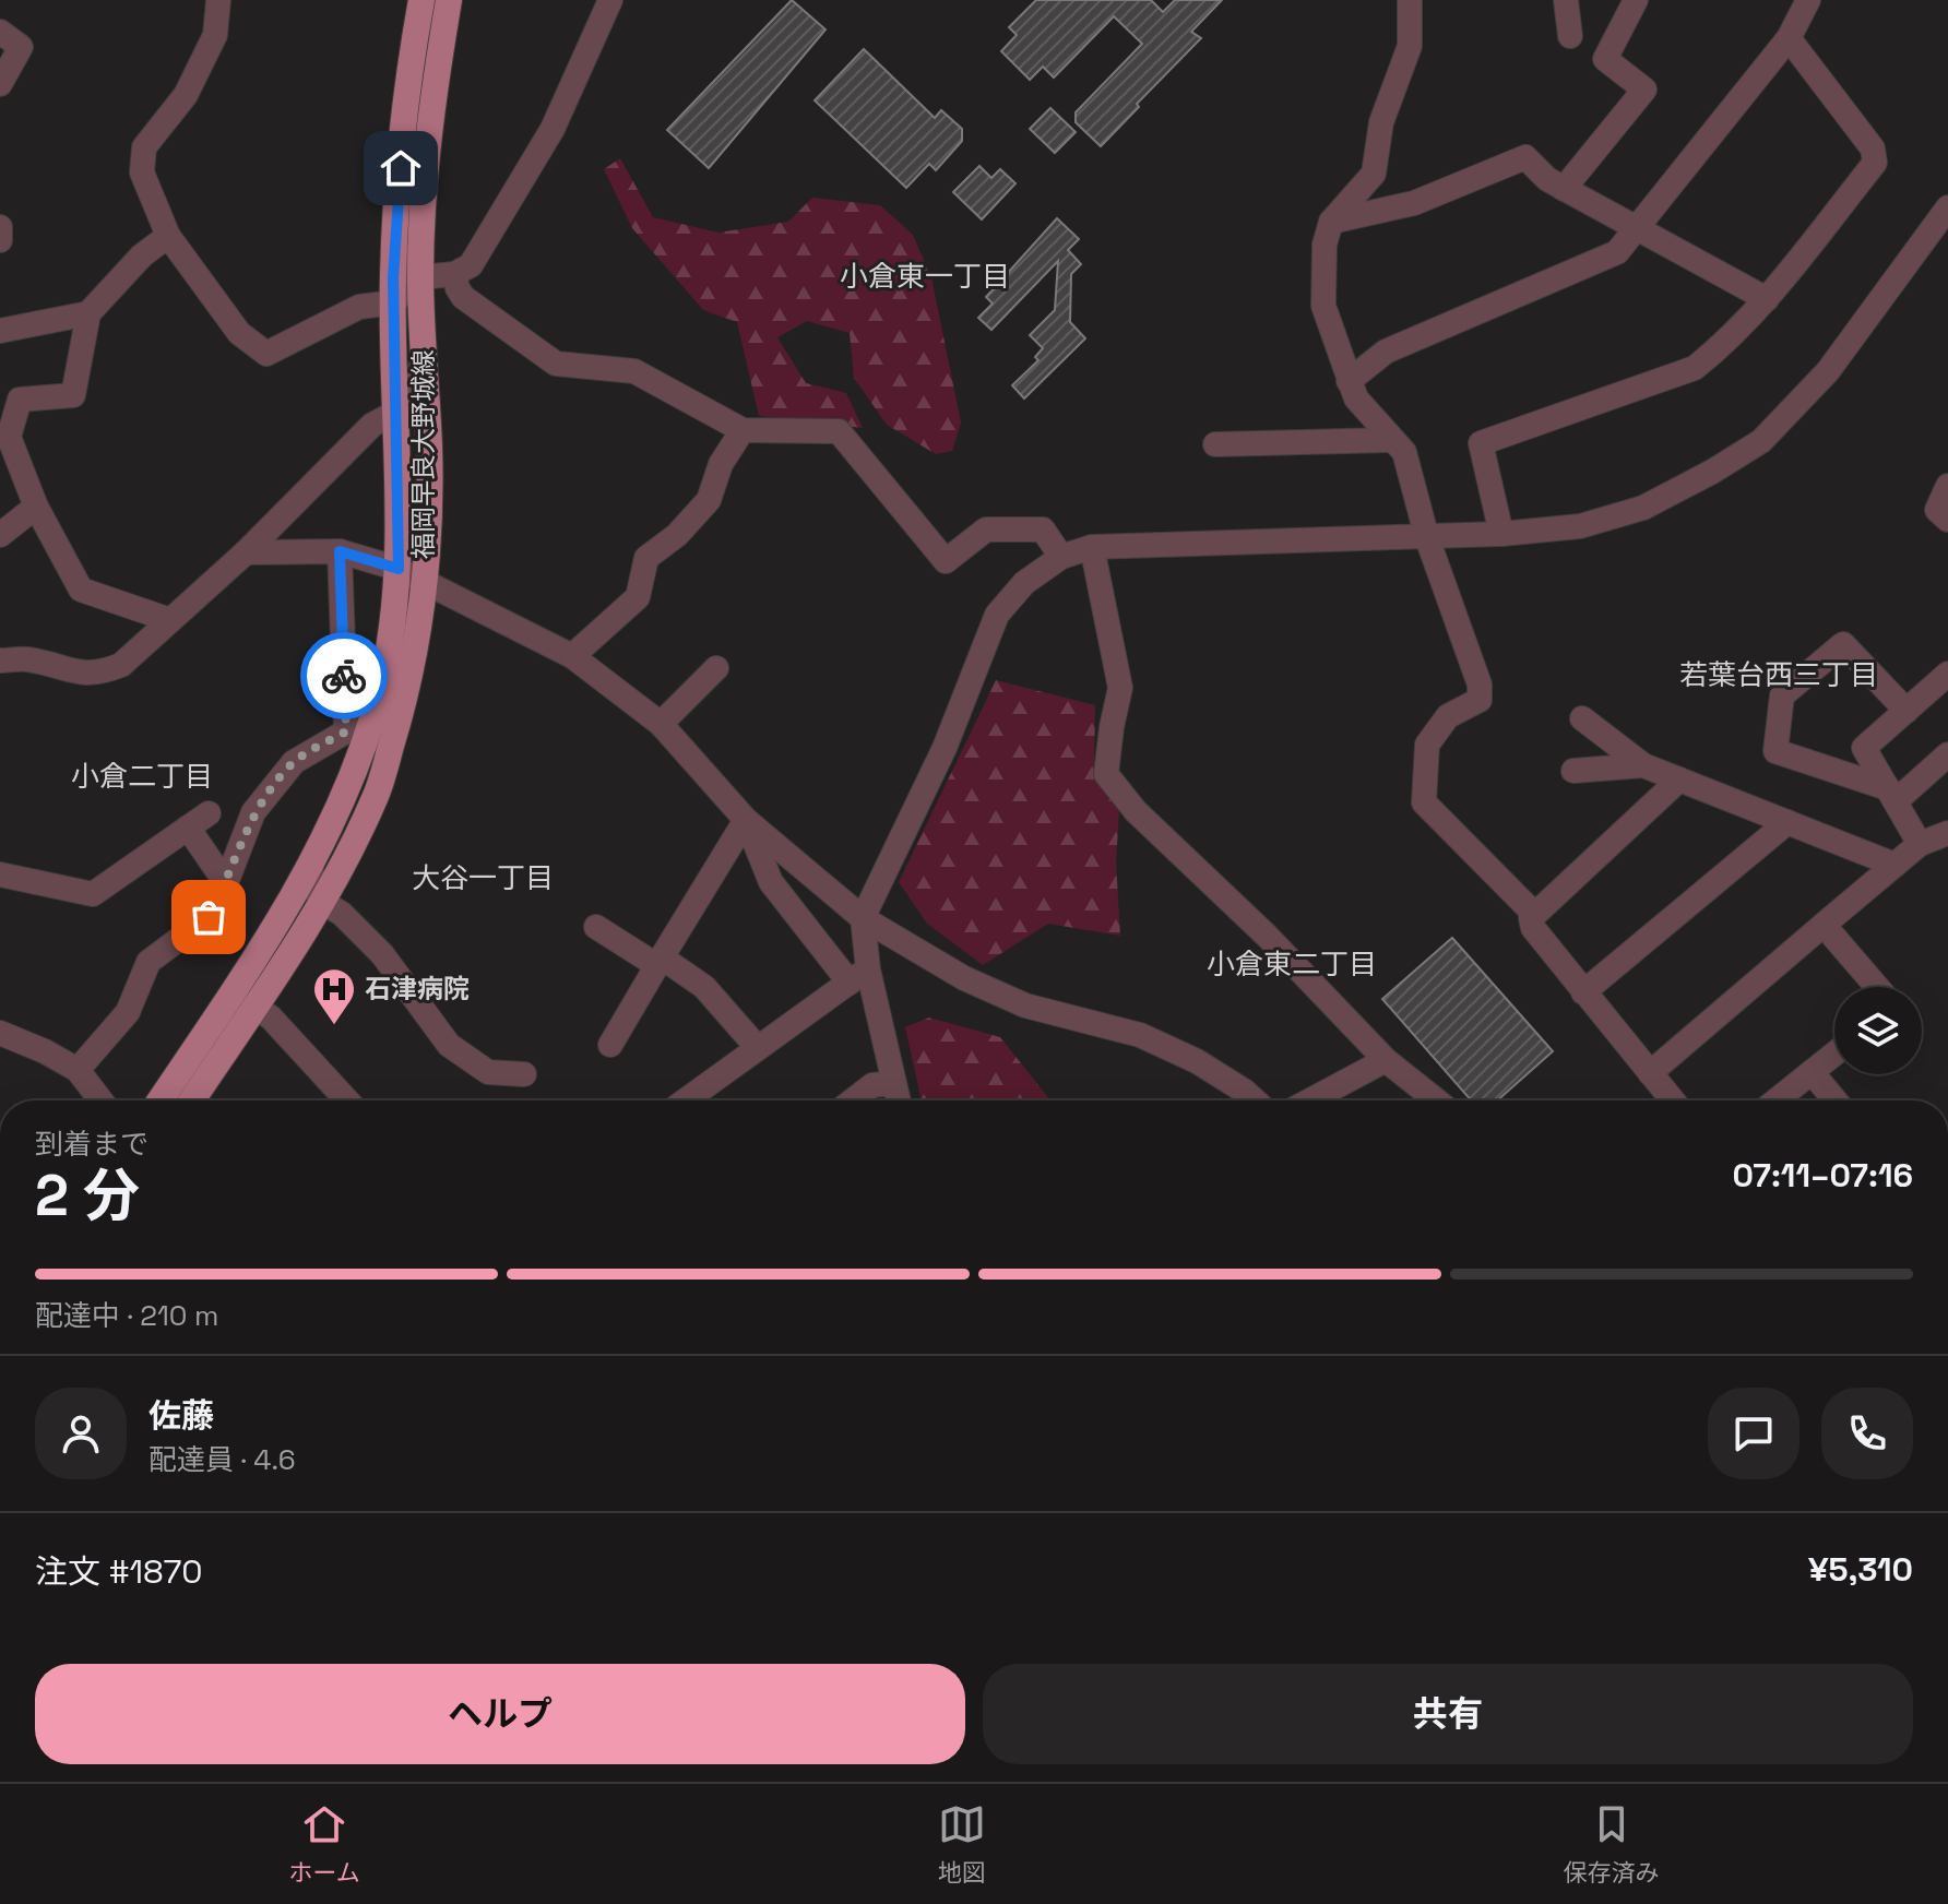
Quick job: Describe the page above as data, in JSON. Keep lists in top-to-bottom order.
{
  "streets": {
    "main road": ["福岡早良大野城線"]
  },
  "districts": [
    "小倉東一丁目",
    "若葉台西三丁目",
    "小倉二丁目",
    "大谷一丁目",
    "小倉東二丁目"
  ],
  "places": {
    "hospital": ["石津病院"]
  },
  "page": {
    "heading": ["2 分", "到着まで", "07:11–07:16"],
    "panel": [
      "佐藤",
      "配達員 · 4.6",
      "注文 #1870",
      "¥5,310"
    ],
    "bar": "配達中 · 210 m",
    "buttons": ["ヘルプ", "共有"],
    "tabs": ["ホーム", "地図", "保存済み"]
  }
}
